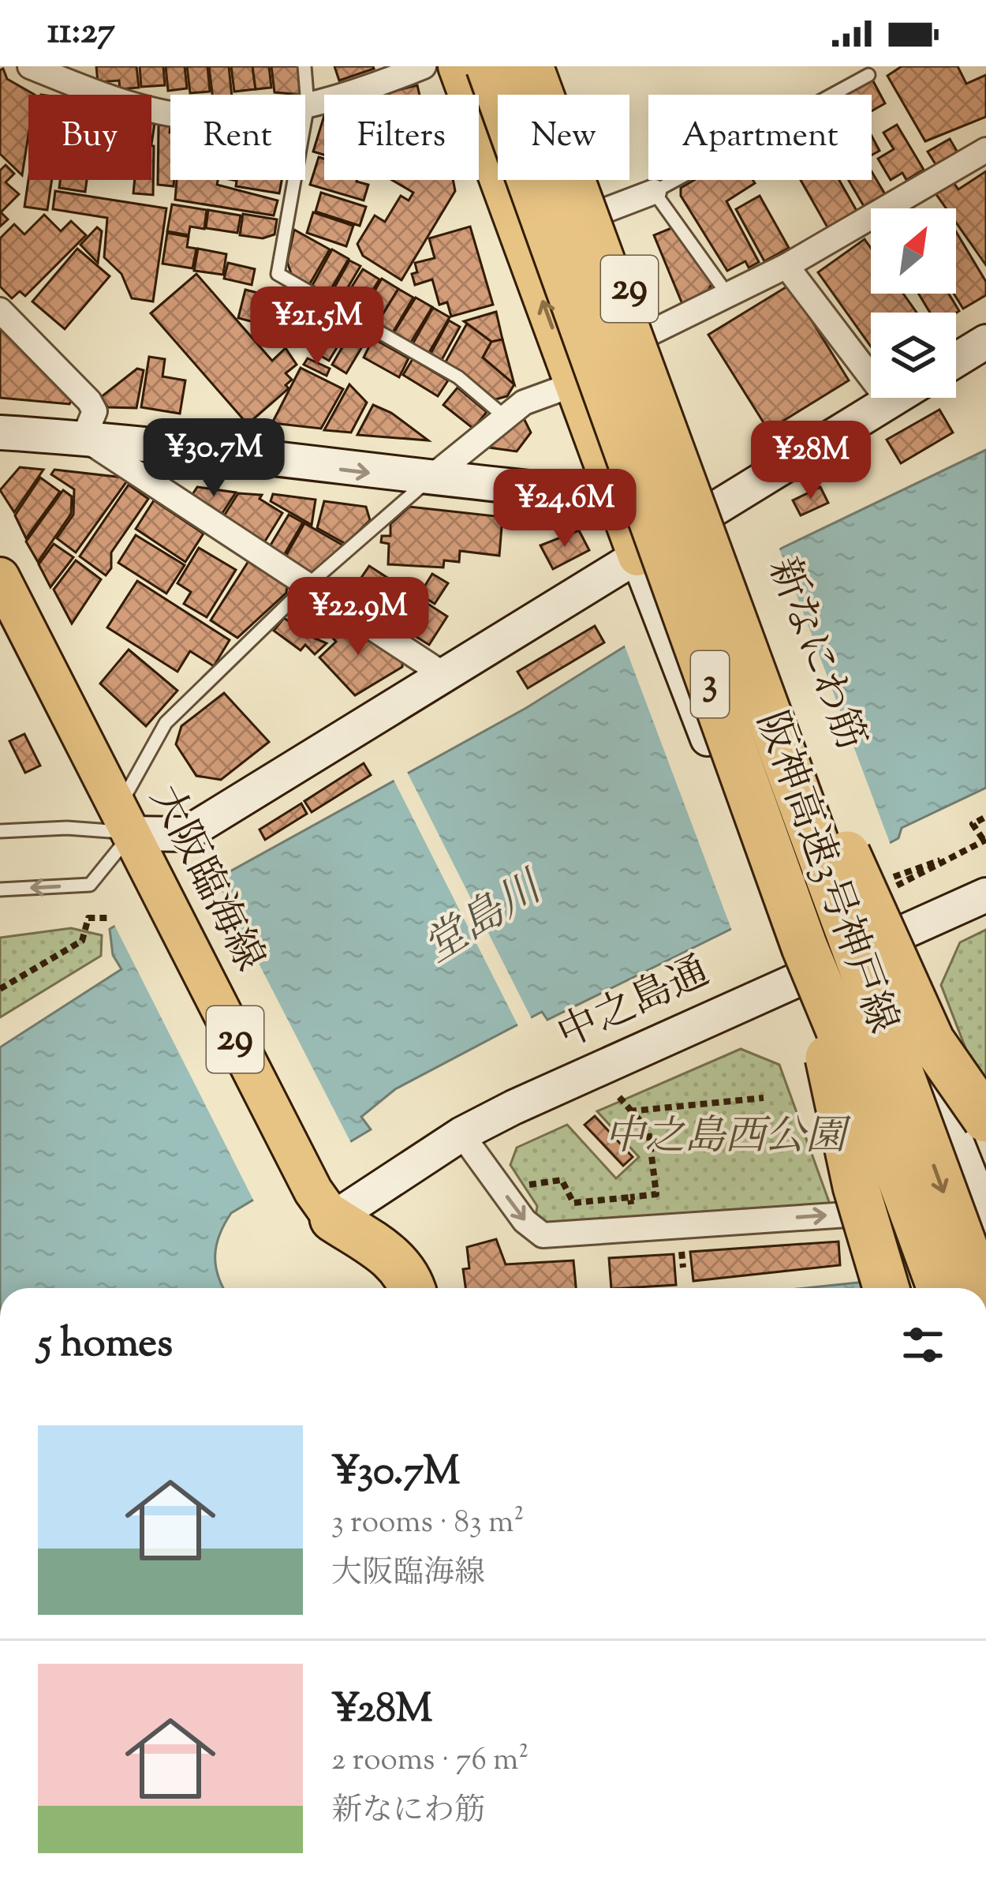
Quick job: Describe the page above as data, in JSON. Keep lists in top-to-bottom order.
{
  "streets": {
    "highway": ["3", "阪神高速3号神戸線"],
    "main road": ["29", "新なにわ筋", "大阪臨海線"],
    "street": ["中之島通"]
  },
  "crossings": [
    ["29", "3"],
    ["29", "阪神高速3号神戸線"],
    ["29", "中之島通"],
    ["新なにわ筋", "3"],
    ["新なにわ筋", "阪神高速3号神戸線"],
    ["新なにわ筋", "中之島通"],
    ["3", "阪神高速3号神戸線"],
    ["3", "中之島通"],
    ["阪神高速3号神戸線", "中之島通"],
    ["大阪臨海線", "中之島通"]
  ],
  "water": ["堂島川"],
  "parks": ["中之島西公園"],
  "north": "top right",
  "page": {
    "status": "11:27",
    "chip": [
      "Buy",
      "Rent",
      "Filters",
      "New",
      "Apartment"
    ],
    "price": [
      "¥21.5M",
      "¥30.7M",
      "¥28M",
      "¥24.6M",
      "¥22.9M"
    ],
    "heading": "5 homes",
    "list": [
      {
        "name": "¥30.7M",
        "note": "3 rooms · 83 m² · 大阪臨海線"
      },
      {
        "name": "¥28M",
        "note": "2 rooms · 76 m² · 新なにわ筋"
      }
    ]
  }
}
